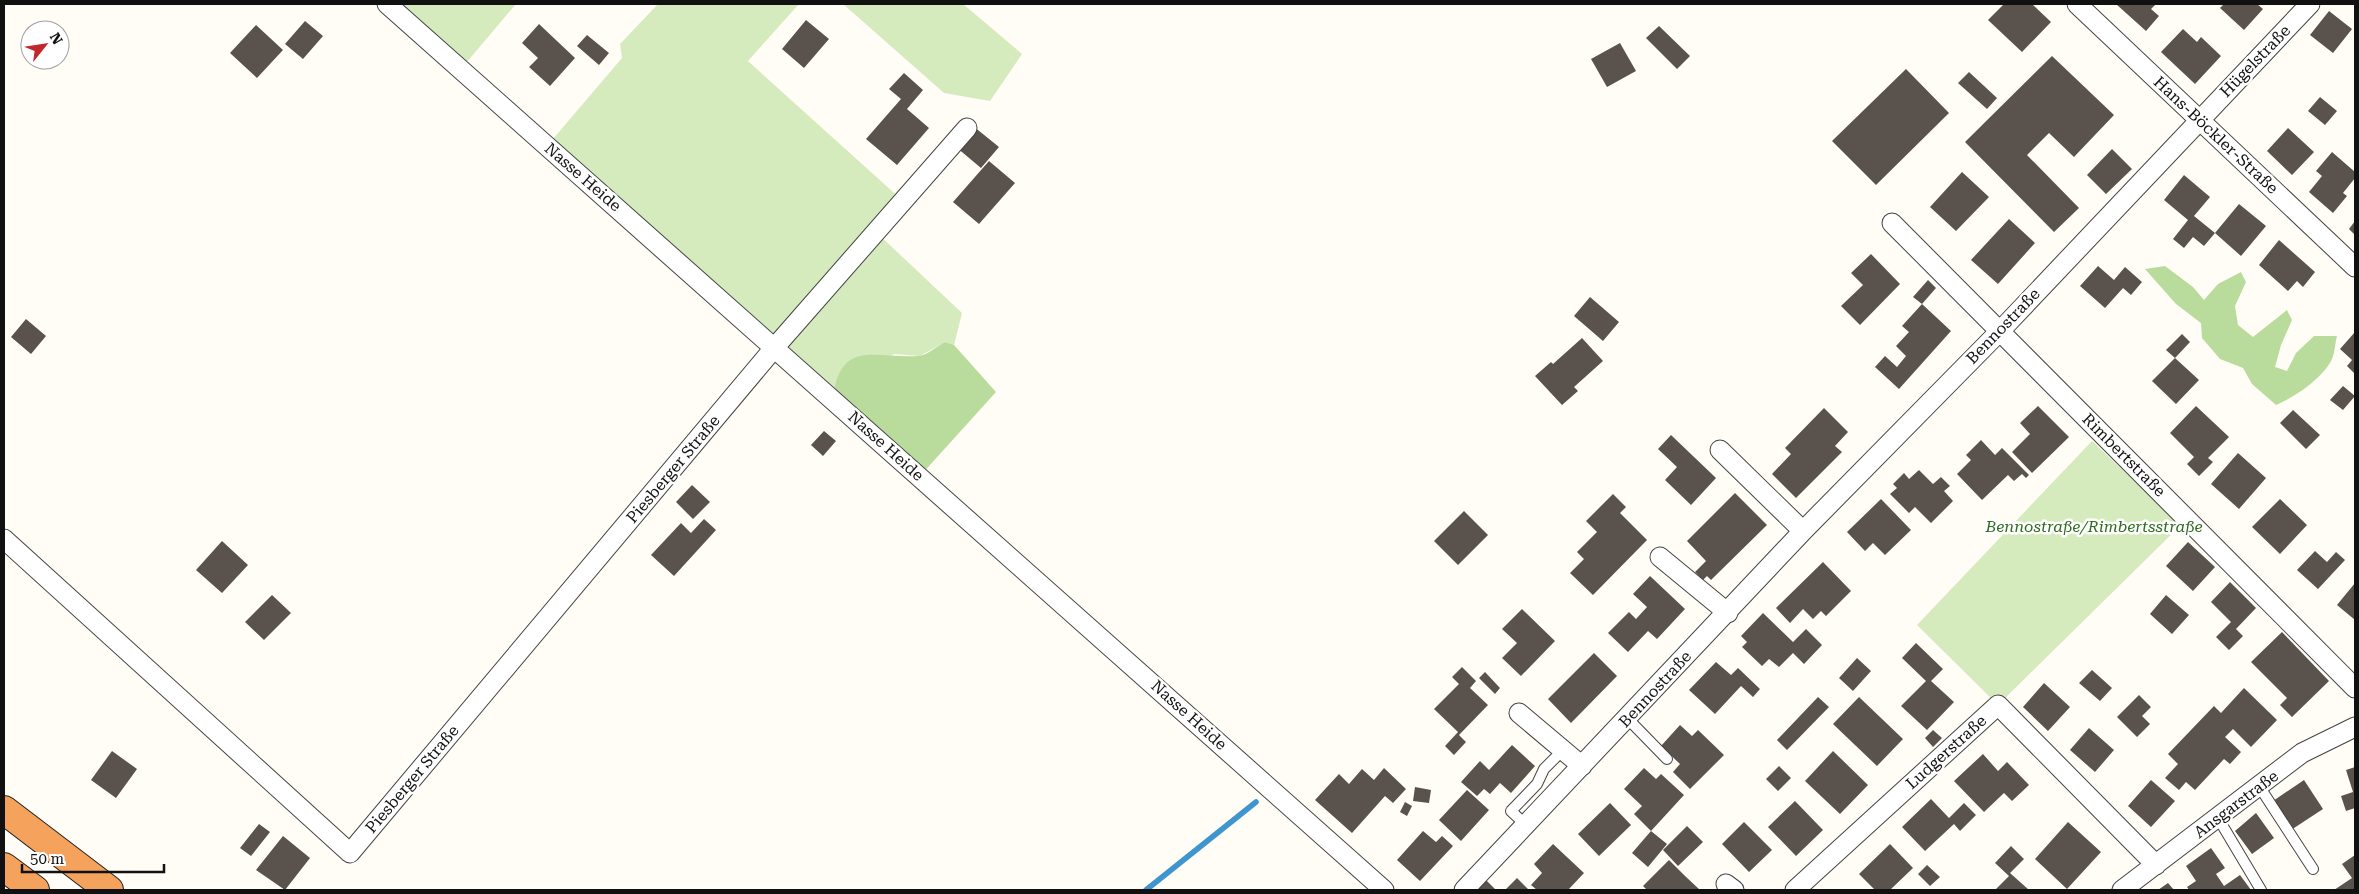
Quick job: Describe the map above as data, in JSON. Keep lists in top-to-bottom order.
{
  "streets": {
    "street": [
      "Hügelstraße",
      "Hans-Böckler-Straße",
      "Nasse Heide",
      "Bennostraße",
      "Rimbertstraße",
      "Piesberger Straße",
      "Ludgerstraße",
      "Ansgarstraße"
    ]
  },
  "crossings": [
    ["Hügelstraße", "Hans-Böckler-Straße"],
    ["Hügelstraße", "Bennostraße"],
    ["Hans-Böckler-Straße", "Bennostraße"],
    ["Nasse Heide", "Piesberger Straße"],
    ["Bennostraße", "Rimbertstraße"],
    ["Ludgerstraße", "Ansgarstraße"]
  ],
  "parks": ["Bennostraße/Rimbertsstraße"],
  "scale_bar": "50 m",
  "north": "top right"
}
